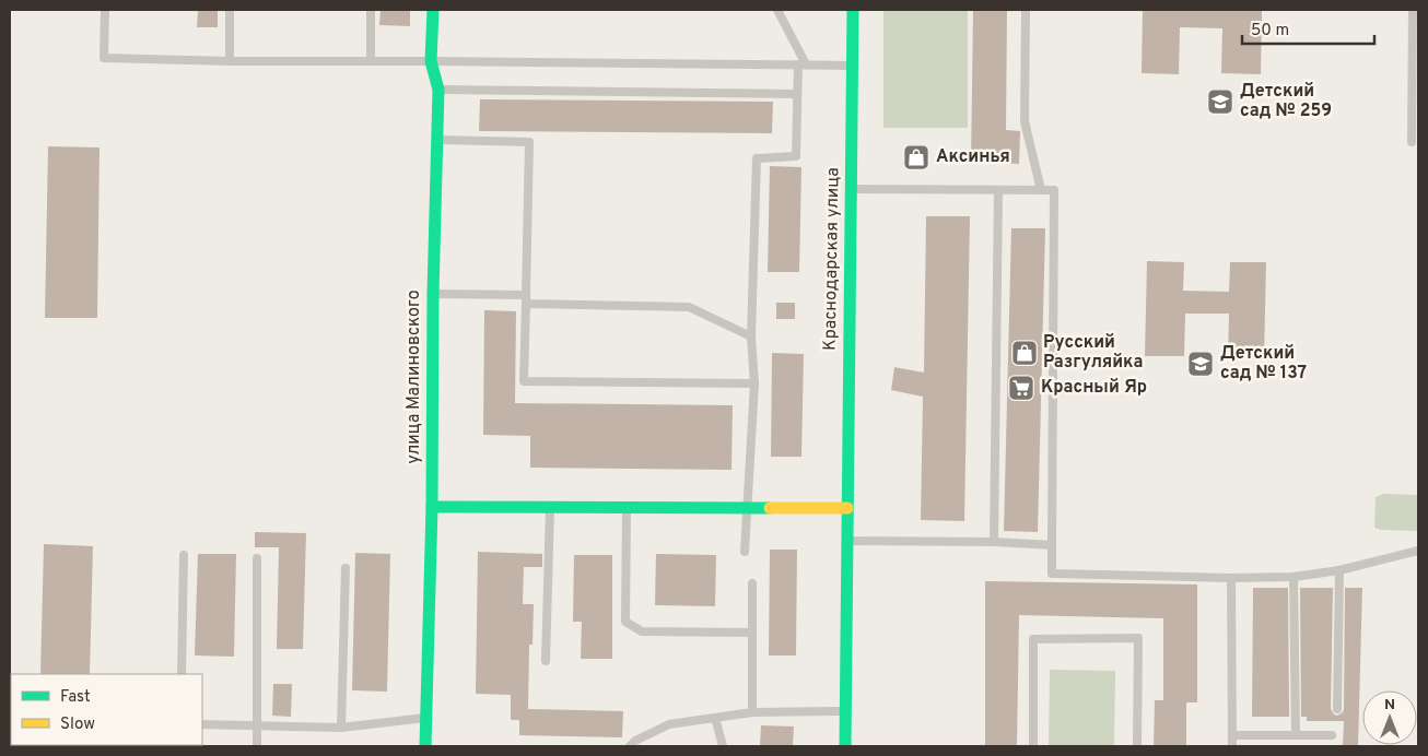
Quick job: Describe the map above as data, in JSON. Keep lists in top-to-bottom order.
{
  "streets": {
    "street": ["Краснодарская улица", "улица Малиновского"]
  },
  "places": {
    "school or university": ["Детский сад № 259", "Детский сад № 137"],
    "shop": ["Аксинья", "Русский Разгуляйка"],
    "supermarket": ["Красный Яр"]
  },
  "legend": ["Fast", "Slow"],
  "scale_bar": "50 m",
  "north": "top"
}
